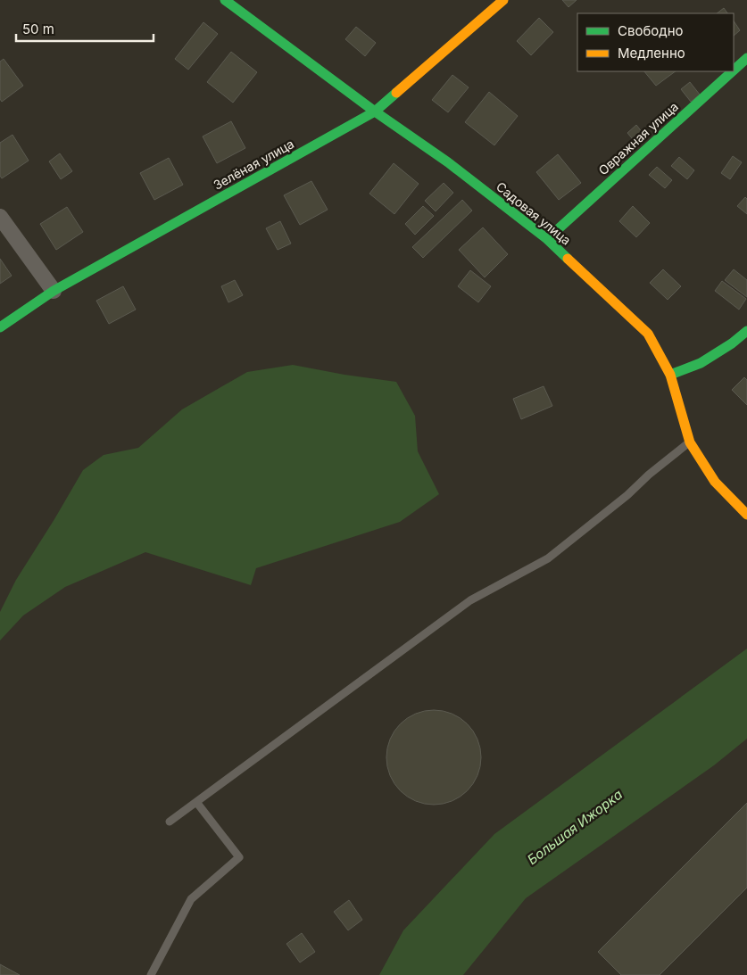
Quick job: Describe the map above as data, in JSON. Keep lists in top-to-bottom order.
{
  "streets": {
    "street": ["Овражная улица", "Зелёная улица", "Садовая улица"]
  },
  "crossings": [
    ["Овражная улица", "Садовая улица"],
    ["Зелёная улица", "Садовая улица"]
  ],
  "water": ["Большая Ижорка"],
  "legend": ["Свободно", "Медленно"],
  "scale_bar": "50 m"
}
